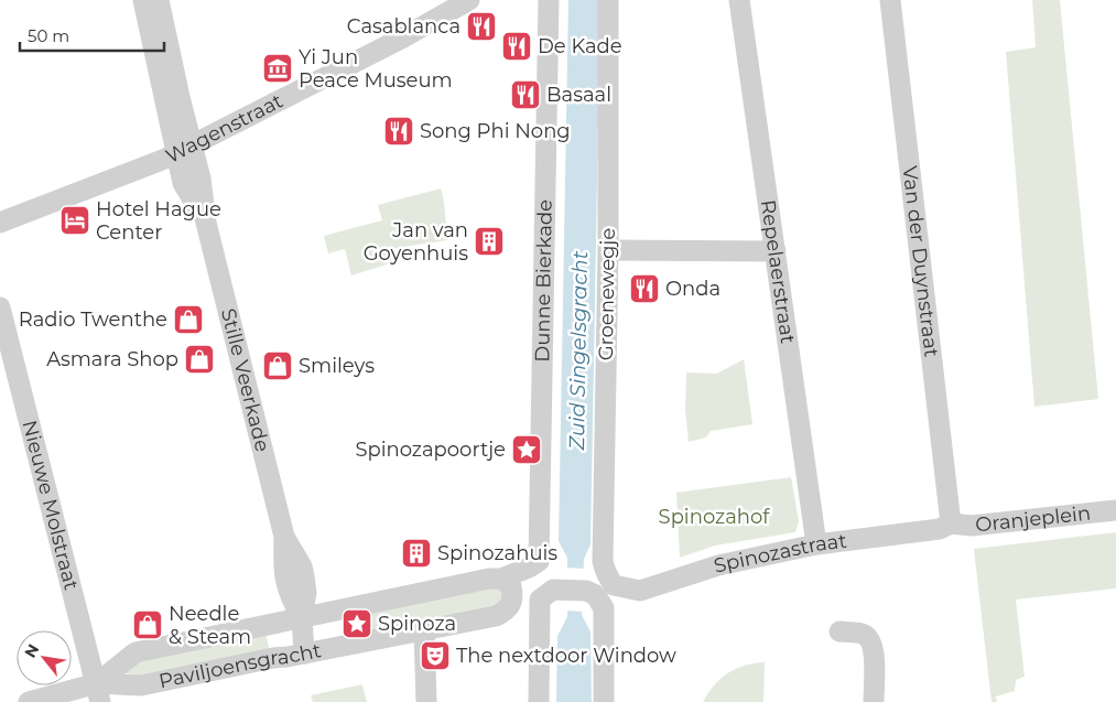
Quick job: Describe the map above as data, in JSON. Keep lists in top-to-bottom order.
{
  "streets": {
    "street": [
      "Wagenstraat",
      "Van der Duynstraat",
      "Repelaerstraat",
      "Dunne Bierkade",
      "Groenewegje",
      "Stille Veerkade",
      "Nieuwe Molstraat",
      "Oranjeplein",
      "Spinozastraat",
      "Paviljoensgracht"
    ]
  },
  "crossings": [
    ["Wagenstraat", "Stille Veerkade"],
    ["Van der Duynstraat", "Oranjeplein"],
    ["Van der Duynstraat", "Spinozastraat"],
    ["Repelaerstraat", "Spinozastraat"],
    ["Dunne Bierkade", "Paviljoensgracht"],
    ["Groenewegje", "Spinozastraat"],
    ["Stille Veerkade", "Paviljoensgracht"],
    ["Nieuwe Molstraat", "Paviljoensgracht"],
    ["Oranjeplein", "Spinozastraat"]
  ],
  "water": ["Zuid Singelsgracht"],
  "parks": ["Spinozahof"],
  "places": {
    "restaurant": [
      "Casablanca",
      "De Kade",
      "Basaal",
      "Song Phi Nong",
      "Onda"
    ],
    "museum": ["Yi Jun Peace Museum"],
    "hotel": ["Hotel Hague Center"],
    "building": ["Jan van Goyenhuis", "Spinozahuis"],
    "shop": [
      "Radio Twenthe",
      "Asmara Shop",
      "Smileys",
      "Needle & Steam"
    ],
    "place": ["Spinozapoortje", "Spinoza"],
    "theatre": ["The nextdoor Window"]
  },
  "scale_bar": "50 m",
  "north": "top left"
}
